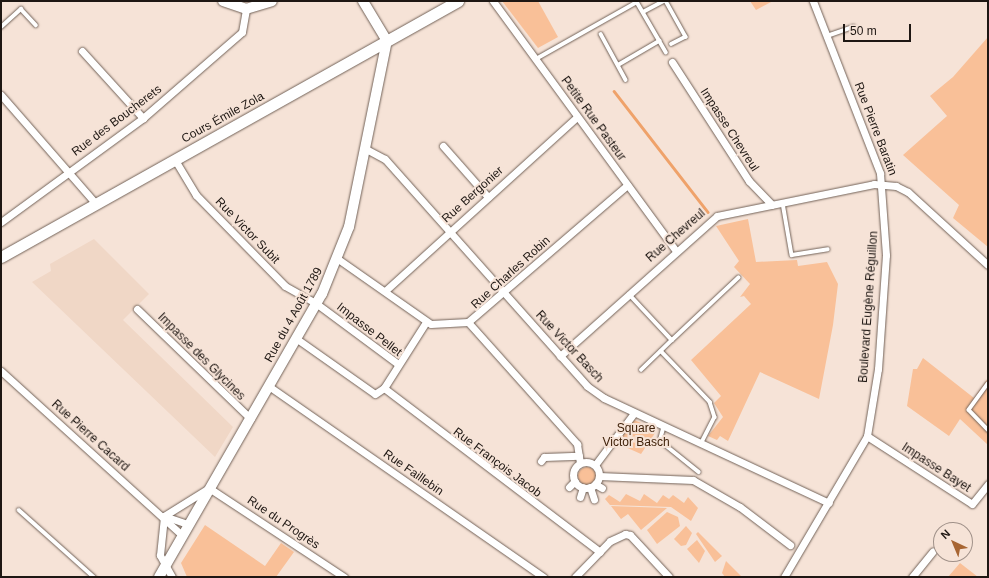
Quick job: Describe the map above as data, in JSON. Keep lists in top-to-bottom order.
{
  "streets": {
    "main road": ["Cours Émile Zola", "Rue du 4 Août 1789"],
    "street": [
      "Petite Rue Pasteur",
      "Rue des Boucherets",
      "Rue Pierre Baratin",
      "Impasse Chevreul",
      "Rue Bergonier",
      "Rue Victor Subit",
      "Rue Chevreul",
      "Rue Charles Robin",
      "Boulevard Eugène Réguillon",
      "Impasse Pellet",
      "Rue Victor Basch",
      "Impasse des Glycines",
      "Rue Pierre Cacard",
      "Rue François Jacob",
      "Impasse Bayet",
      "Rue Faillebin",
      "Rue du Progrès"
    ]
  },
  "crossings": [
    ["Cours Émile Zola", "Rue Victor Subit"],
    ["Cours Émile Zola", "Rue du 4 Août 1789"],
    ["Petite Rue Pasteur", "Rue Bergonier"],
    ["Petite Rue Pasteur", "Rue Chevreul"],
    ["Petite Rue Pasteur", "Rue Charles Robin"],
    ["Rue Pierre Baratin", "Rue Chevreul"],
    ["Rue Pierre Baratin", "Boulevard Eugène Réguillon"],
    ["Impasse Chevreul", "Rue Chevreul"],
    ["Rue Bergonier", "Rue Victor Basch"],
    ["Rue Victor Subit", "Rue du 4 Août 1789"],
    ["Rue Victor Subit", "Impasse Pellet"],
    ["Rue Chevreul", "Boulevard Eugène Réguillon"],
    ["Rue Chevreul", "Rue Victor Basch"],
    ["Rue Charles Robin", "Rue Victor Basch"],
    ["Boulevard Eugène Réguillon", "Rue Victor Basch"],
    ["Boulevard Eugène Réguillon", "Impasse Bayet"],
    ["Rue du 4 Août 1789", "Impasse Pellet"],
    ["Rue du 4 Août 1789", "Rue Victor Basch"],
    ["Rue du 4 Août 1789", "Impasse des Glycines"],
    ["Rue du 4 Août 1789", "Rue Pierre Cacard"],
    ["Rue du 4 Août 1789", "Rue Faillebin"],
    ["Rue du 4 Août 1789", "Rue du Progrès"],
    ["Impasse Pellet", "Rue François Jacob"]
  ],
  "parks": ["Square Victor Basch"],
  "scale_bar": "50 m",
  "north": "top left"
}
